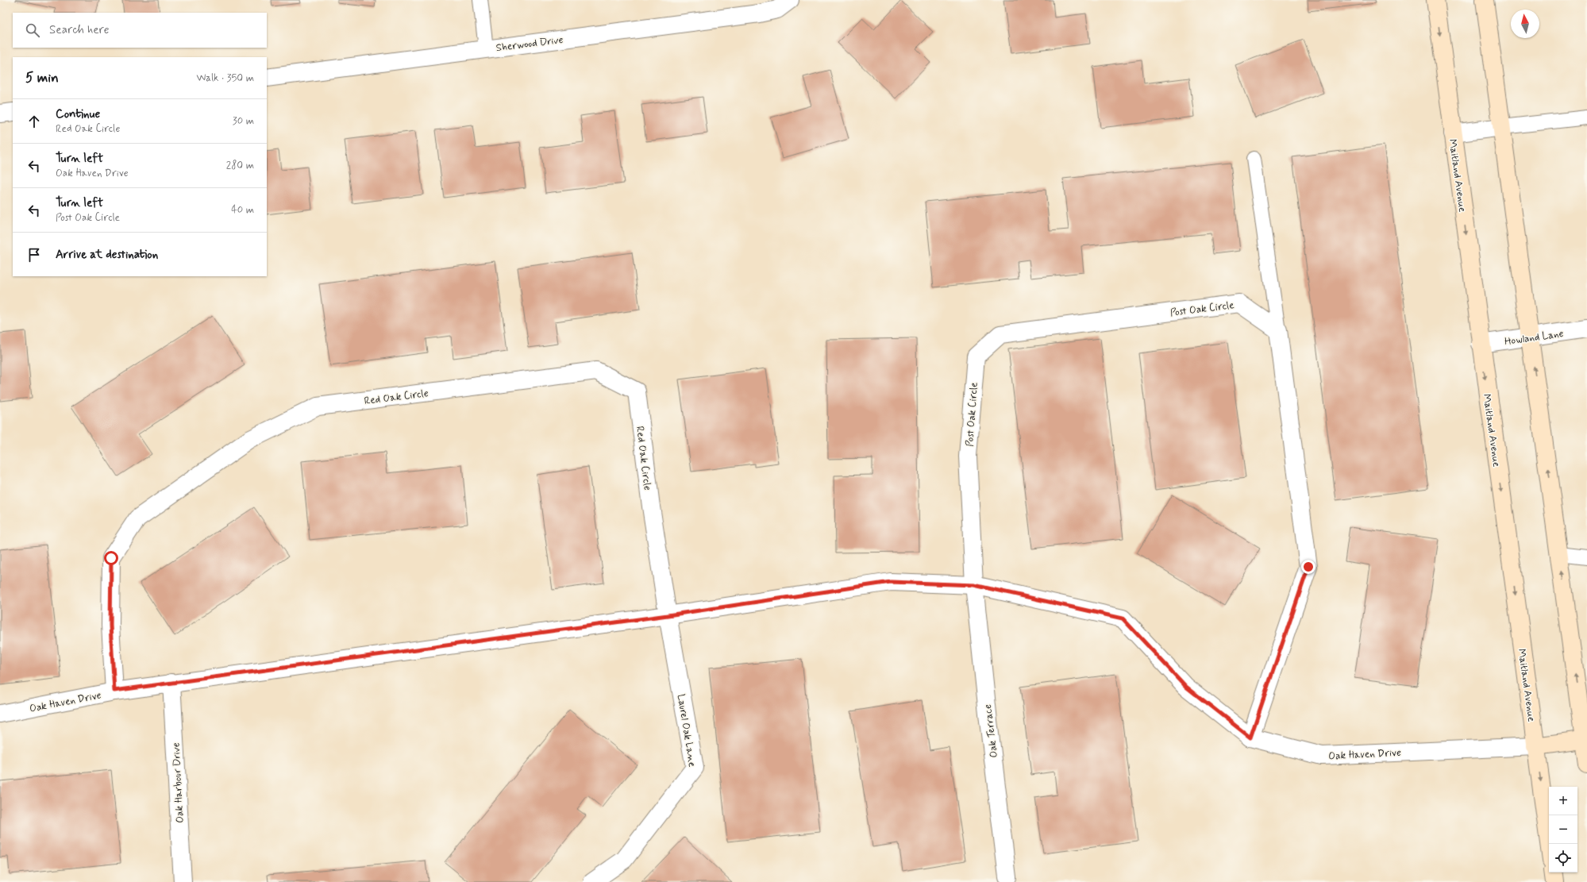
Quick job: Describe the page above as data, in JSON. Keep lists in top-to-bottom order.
{
  "streets": {
    "main road": ["Maitland Avenue"],
    "street": [
      "Sherwood Drive",
      "Post Oak Circle",
      "Howland Lane",
      "Red Oak Circle",
      "Oak Haven Drive",
      "Laurel Oak Lane",
      "Oak Terrace",
      "Oak Harbour Drive"
    ]
  },
  "crossings": [
    ["Maitland Avenue", "Howland Lane"],
    ["Maitland Avenue", "Oak Haven Drive"],
    ["Post Oak Circle", "Oak Haven Drive"],
    ["Post Oak Circle", "Oak Terrace"],
    ["Red Oak Circle", "Oak Haven Drive"],
    ["Red Oak Circle", "Laurel Oak Lane"],
    ["Oak Haven Drive", "Laurel Oak Lane"],
    ["Oak Haven Drive", "Oak Terrace"],
    ["Oak Haven Drive", "Oak Harbour Drive"]
  ],
  "north": "top",
  "page": {
    "search": "Search here",
    "heading": ["5 min", "Walk · 350 m"],
    "list": [
      ["Continue", "Red Oak Circle", "30 m"],
      ["Turn left", "Oak Haven Drive", "280 m"],
      ["Turn left", "Post Oak Circle", "40 m"],
      "Arrive at destination"
    ],
    "map_buttons": ["+", "−"]
  }
}
